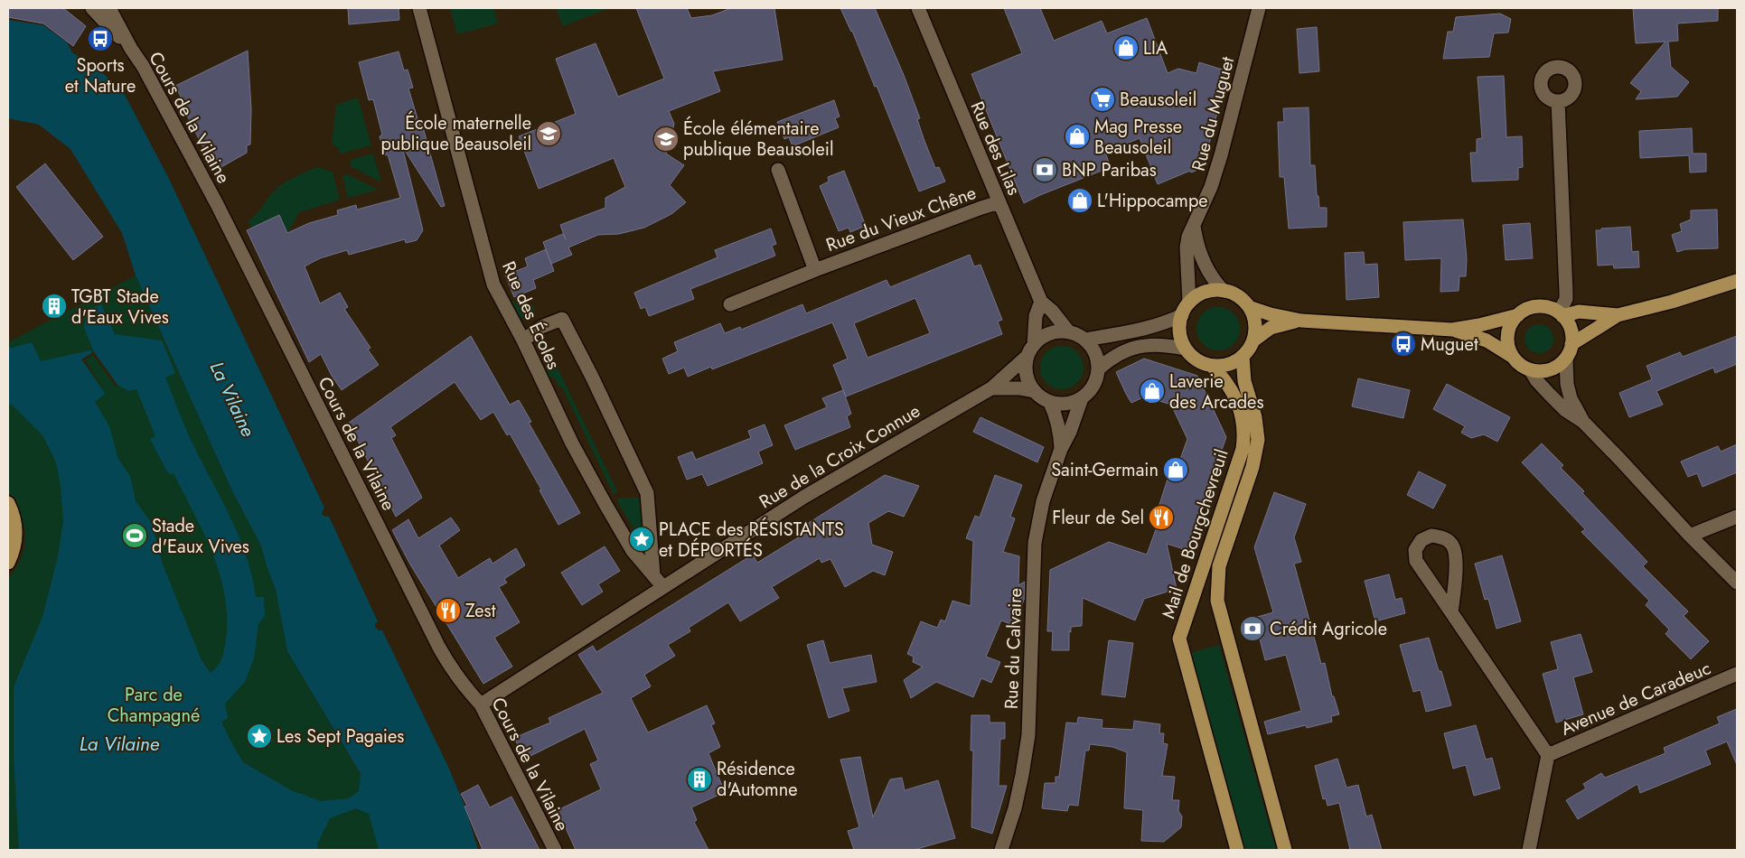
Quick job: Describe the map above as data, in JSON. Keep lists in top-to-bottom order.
{
  "streets": {
    "main road": ["Mail de Bourgchevreuil"],
    "street": [
      "Rue du Muguet",
      "Cours de la Vilaine",
      "Rue des Lilas",
      "Rue du Vieux Chêne",
      "Rue des Écoles",
      "Rue de la Croix Connue",
      "Rue du Calvaire",
      "Avenue de Caradeuc"
    ]
  },
  "crossings": [
    ["Rue du Muguet", "Mail de Bourgchevreuil"],
    ["Cours de la Vilaine", "Rue de la Croix Connue"],
    ["Rue des Lilas", "Rue du Vieux Chêne"],
    ["Rue des Lilas", "Rue de la Croix Connue"],
    ["Rue des Lilas", "Rue du Calvaire"],
    ["Rue des Écoles", "Rue de la Croix Connue"],
    ["Rue de la Croix Connue", "Rue du Calvaire"]
  ],
  "water": ["La Vilaine"],
  "parks": ["Parc de Champagné"],
  "places": {
    "bus stop": ["Sports et Nature", "Muguet"],
    "shop": [
      "LIA",
      "Mag Presse Beausoleil",
      "L'Hippocampe",
      "Laverie des Arcades",
      "Saint-Germain"
    ],
    "supermarket": ["Beausoleil"],
    "school or university": ["École maternelle publique Beausoleil", "École élémentaire publique Beausoleil"],
    "bank": ["BNP Paribas", "Crédit Agricole"],
    "building": ["TGBT Stade d'Eaux Vives", "Résidence d'Automne"],
    "restaurant": ["Fleur de Sel", "Zest"],
    "sports": ["Stade d'Eaux Vives"],
    "place": ["PLACE des RÉSISTANTS et DÉPORTÉS", "Les Sept Pagaies"]
  }
}
